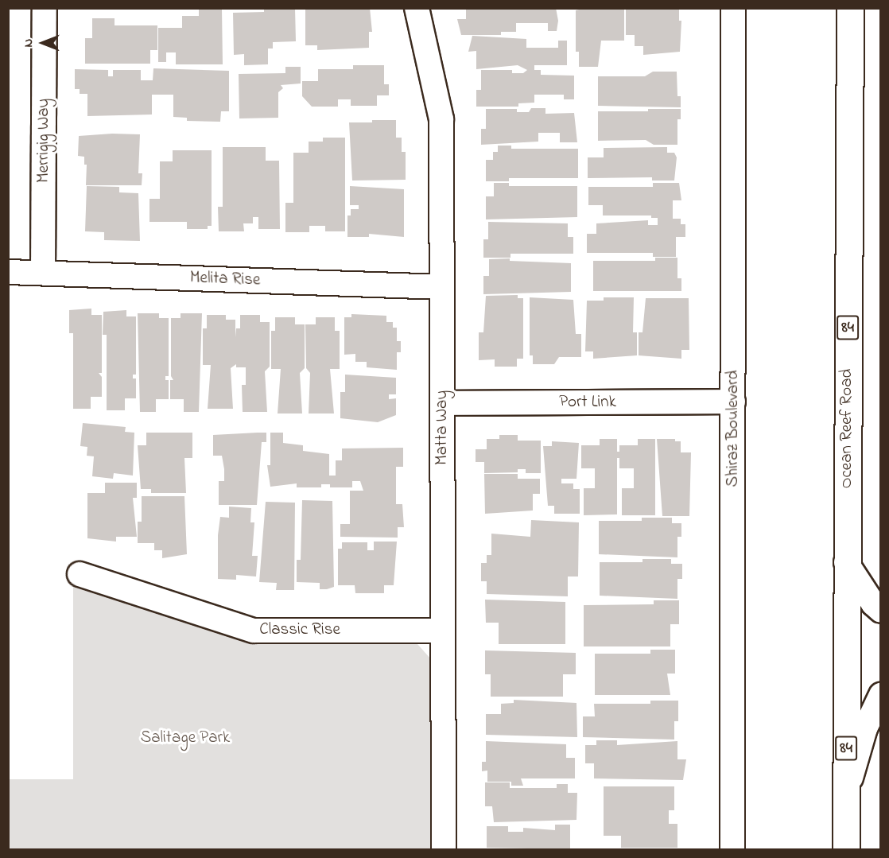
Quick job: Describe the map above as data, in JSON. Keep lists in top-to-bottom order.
{
  "streets": {
    "main road": ["84", "Ocean Reef Road"],
    "street": [
      "Merrigig Way",
      "Melita Rise",
      "Port Link",
      "Matta Way",
      "Shiraz Boulevard",
      "Classic Rise"
    ]
  },
  "crossings": [
    ["Merrigig Way", "Melita Rise"],
    ["Melita Rise", "Matta Way"],
    ["Port Link", "Matta Way"],
    ["Port Link", "Shiraz Boulevard"],
    ["Matta Way", "Classic Rise"]
  ],
  "parks": ["Salitage Park"],
  "north": "left"
}
